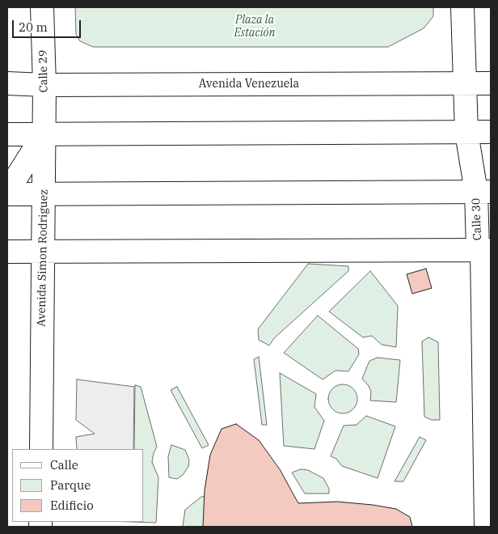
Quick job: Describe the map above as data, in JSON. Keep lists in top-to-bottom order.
{
  "streets": {
    "street": [
      "Calle 29",
      "Avenida Venezuela",
      "Calle 30",
      "Avenida Simon Rodriguez"
    ]
  },
  "crossings": [
    ["Calle 29", "Avenida Venezuela"],
    ["Calle 29", "Avenida Simon Rodriguez"],
    ["Avenida Venezuela", "Calle 30"]
  ],
  "parks": ["Plaza la Estación"],
  "legend": ["Calle", "Parque", "Edificio"],
  "scale_bar": "20 m"
}
